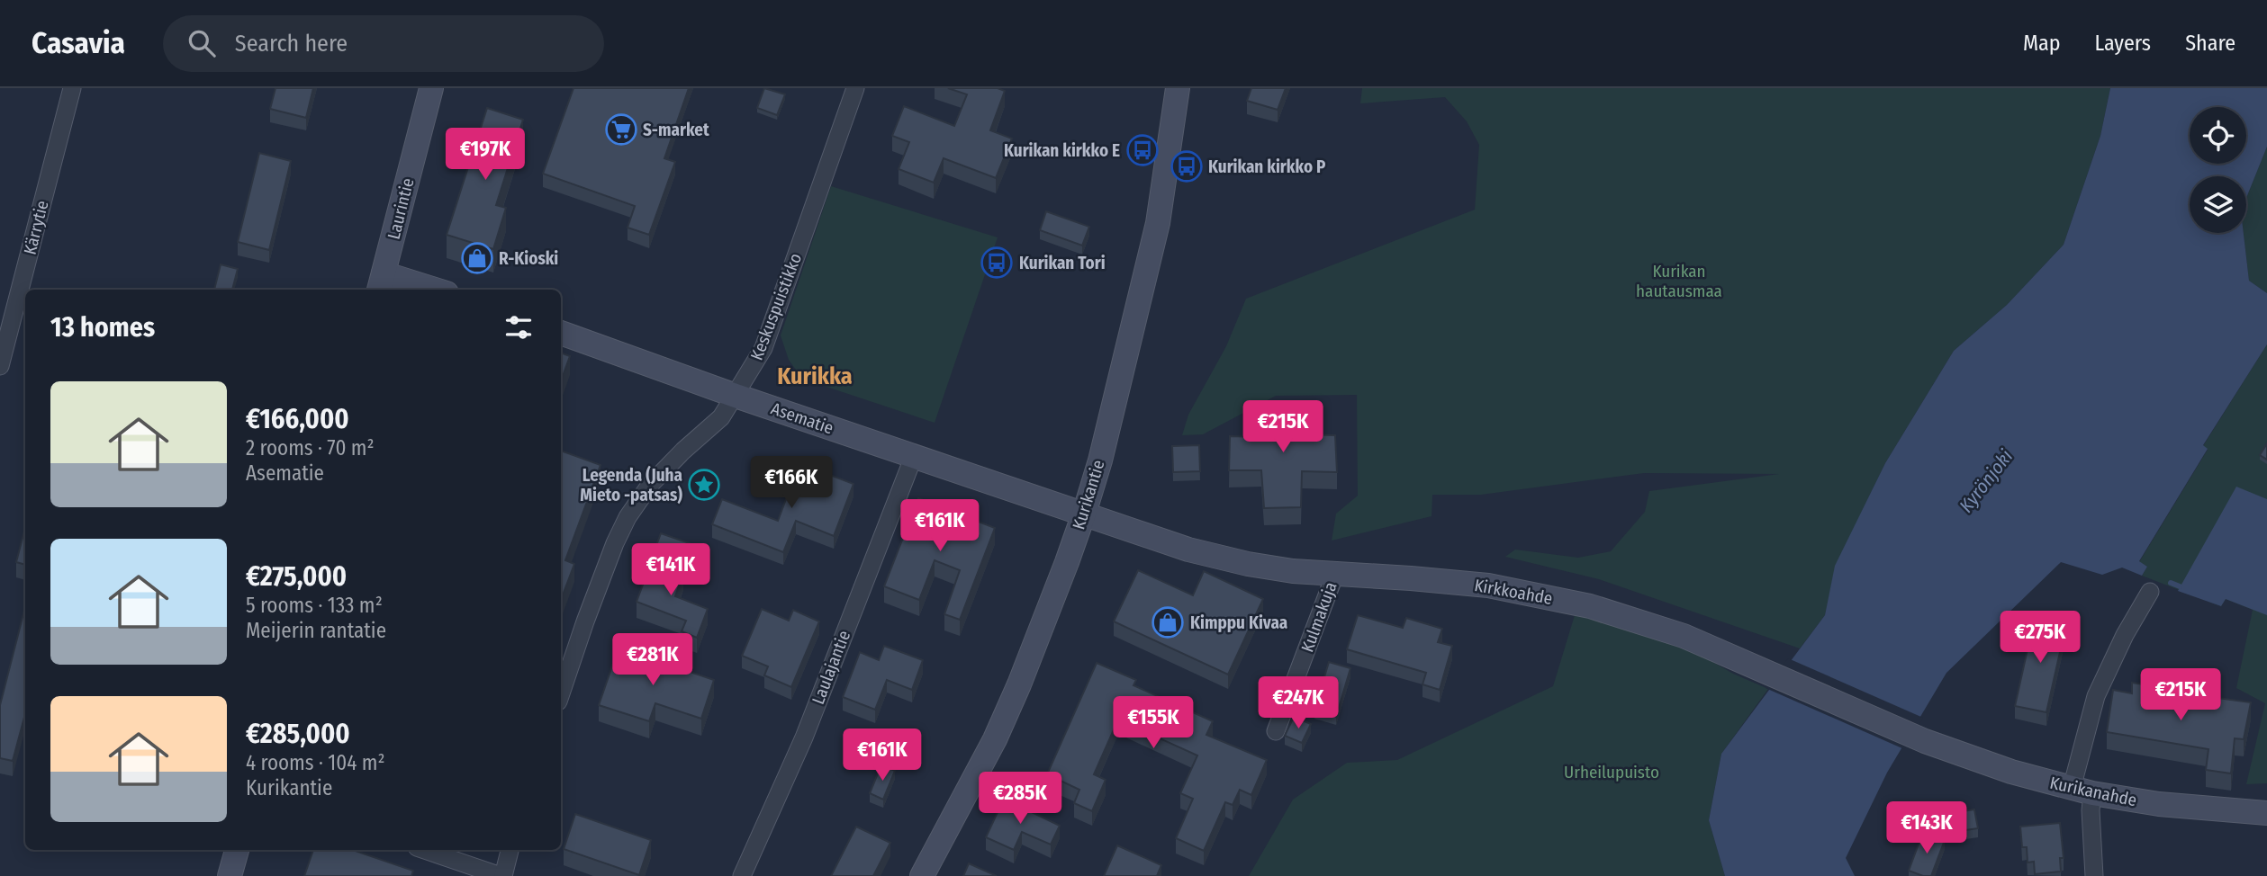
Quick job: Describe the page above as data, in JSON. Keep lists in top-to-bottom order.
{
  "streets": {
    "main road": [
      "Laurintie",
      "Asematie",
      "Kurikantie",
      "Kirkkoahde",
      "Kurikanahde"
    ],
    "street": [
      "Kärrytie",
      "Keskuspuistikko",
      "Kulmakuja",
      "Laulajantie"
    ]
  },
  "crossings": [
    ["Keskuspuistikko", "Asematie"],
    ["Asematie", "Kurikantie"],
    ["Asematie", "Kirkkoahde"],
    ["Asematie", "Laulajantie"],
    ["Kurikantie", "Kirkkoahde"],
    ["Kirkkoahde", "Kulmakuja"],
    ["Kirkkoahde", "Kurikanahde"]
  ],
  "districts": ["Kurikka"],
  "water": ["Kyrönjoki"],
  "parks": ["Kurikan hautausmaa", "Urheilupuisto"],
  "places": {
    "supermarket": ["S-market"],
    "bus stop": ["Kurikan kirkko E", "Kurikan kirkko P", "Kurikan Tori"],
    "shop": ["R-Kioski", "Kimppu Kivaa"],
    "place": ["Legenda (Juha Mieto -patsas)"]
  },
  "page": {
    "header": "Casavia",
    "search": "Search here",
    "nav": ["Map", "Layers", "Share"],
    "price": [
      "€197K",
      "€215K",
      "€166K",
      "€161K",
      "€141K",
      "€275K",
      "€281K",
      "€215K",
      "€247K",
      "€155K",
      "€161K",
      "€285K",
      "€143K"
    ],
    "heading": "13 homes",
    "list": [
      {
        "name": "€166,000",
        "note": "2 rooms · 70 m² · Asematie"
      },
      {
        "name": "€275,000",
        "note": "5 rooms · 133 m² · Meijerin rantatie"
      },
      {
        "name": "€285,000",
        "note": "4 rooms · 104 m² · Kurikantie"
      }
    ]
  }
}
